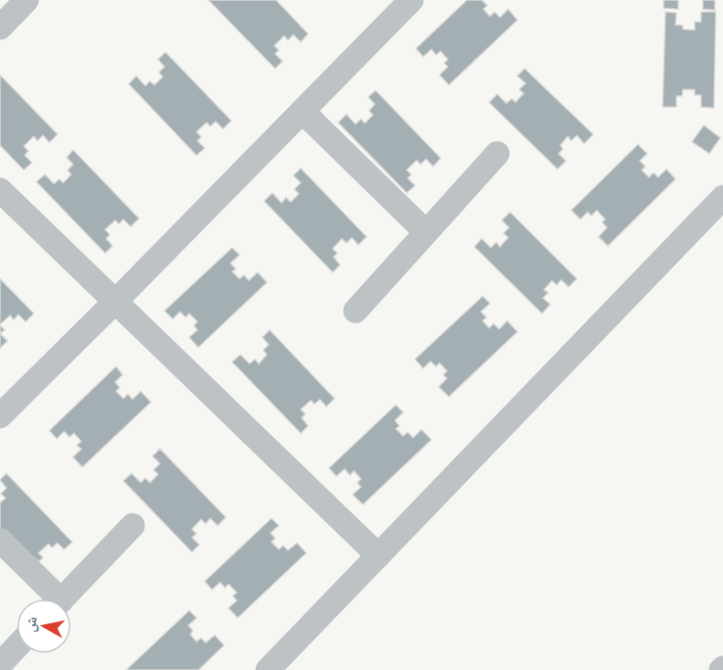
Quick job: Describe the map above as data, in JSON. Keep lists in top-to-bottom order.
{
  "north": "left"
}
